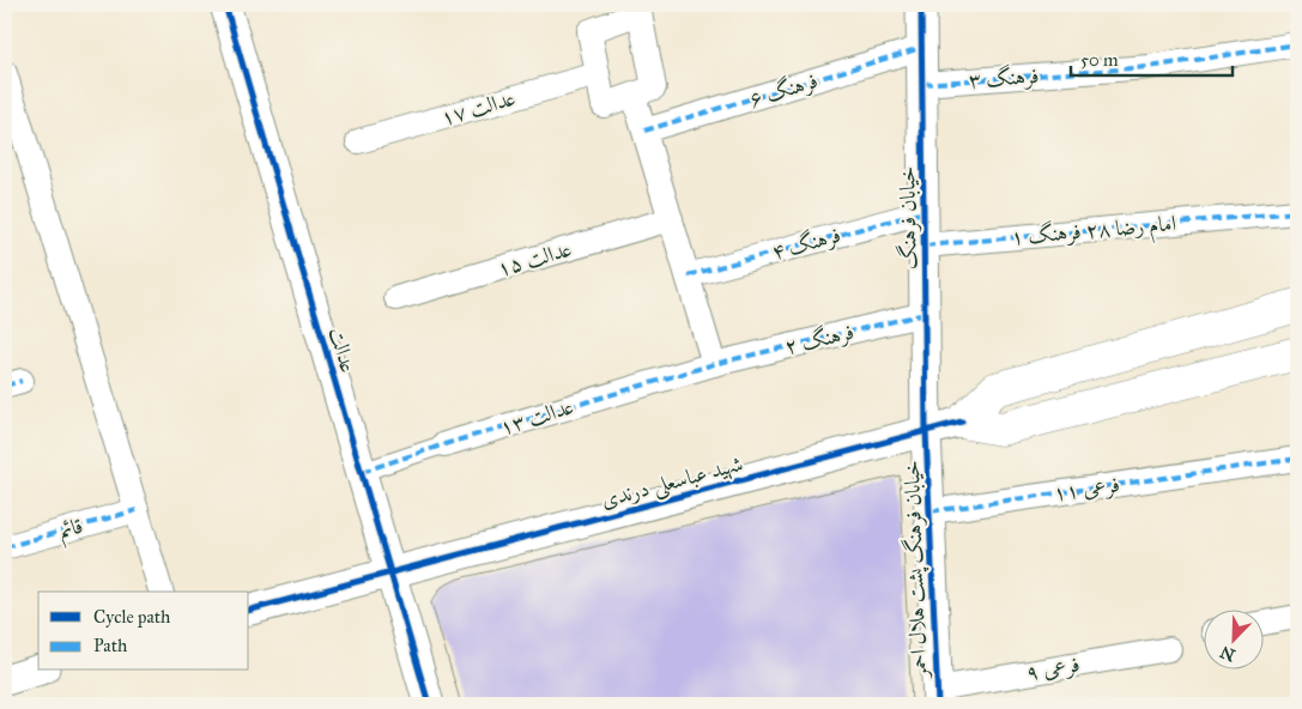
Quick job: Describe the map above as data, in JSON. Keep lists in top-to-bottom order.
{
  "streets": {
    "street": [
      "فرهنگ ۳",
      "فرهنگ ۶",
      "عدالت ۱۷",
      "خیابان فرهنگ",
      "امام رضا ۲۸ فرهنگ ۱",
      "فرهنگ ۴",
      "عدالت ۱۵",
      "فرهنگ ۲",
      "عدالت",
      "عدالت ۱۳",
      "شهید عباسعلی درندی",
      "فرعی ۱۱",
      "قائم",
      "خیابان فرهنگ پشت هلال احمر",
      "فرعی ۹"
    ]
  },
  "crossings": [
    ["فرهنگ ۳", "خیابان فرهنگ"],
    ["فرهنگ ۶", "خیابان فرهنگ"],
    ["خیابان فرهنگ", "امام رضا ۲۸ فرهنگ ۱"],
    ["خیابان فرهنگ", "فرهنگ ۴"],
    ["خیابان فرهنگ", "فرهنگ ۲"],
    ["خیابان فرهنگ", "شهید عباسعلی درندی"],
    ["خیابان فرهنگ", "خیابان فرهنگ پشت هلال احمر"],
    ["فرهنگ ۲", "عدالت ۱۳"],
    ["عدالت", "عدالت ۱۳"],
    ["عدالت", "شهید عباسعلی درندی"],
    ["شهید عباسعلی درندی", "خیابان فرهنگ پشت هلال احمر"],
    ["فرعی ۱۱", "خیابان فرهنگ پشت هلال احمر"],
    ["خیابان فرهنگ پشت هلال احمر", "فرعی ۹"]
  ],
  "legend": ["Cycle path", "Path"],
  "scale_bar": "50 m",
  "north": "bottom left"
}
